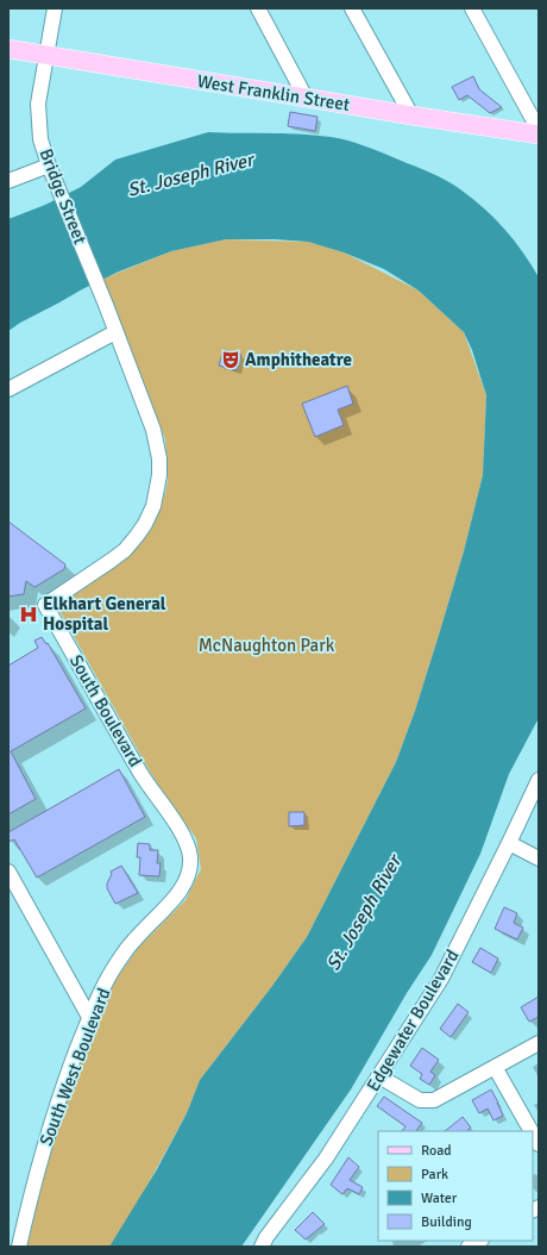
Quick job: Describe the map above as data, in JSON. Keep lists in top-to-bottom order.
{
  "streets": {
    "main road": ["West Franklin Street"],
    "street": [
      "Bridge Street",
      "South Boulevard",
      "Edgewater Boulevard",
      "South West Boulevard"
    ]
  },
  "crossings": [
    ["West Franklin Street", "Bridge Street"],
    ["Bridge Street", "South Boulevard"],
    ["South Boulevard", "South West Boulevard"]
  ],
  "water": ["St. Joseph River"],
  "parks": ["McNaughton Park"],
  "places": {
    "theatre": ["Amphitheatre"],
    "hospital": ["Elkhart General Hospital"]
  },
  "legend": [
    "Road",
    "Park",
    "Water",
    "Building"
  ]
}
